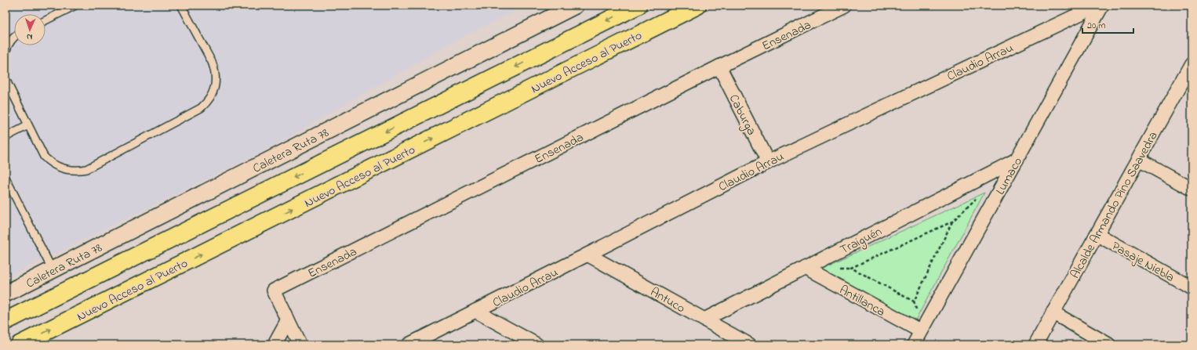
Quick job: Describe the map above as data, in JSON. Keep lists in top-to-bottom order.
{
  "streets": {
    "highway": ["Nuevo Acceso al Puerto"],
    "street": [
      "Ensenada",
      "Claudio Arrau",
      "Caburga",
      "Caletera Ruta 78",
      "Lumaco",
      "Alcalde Armando Pino Saavedra",
      "Traiguén",
      "Pasaje Niebla",
      "Antuco",
      "Antillanca"
    ]
  },
  "crossings": [
    ["Ensenada", "Caburga"],
    ["Claudio Arrau", "Caburga"],
    ["Claudio Arrau", "Antuco"],
    ["Lumaco", "Traiguén"],
    ["Lumaco", "Antillanca"],
    ["Alcalde Armando Pino Saavedra", "Pasaje Niebla"],
    ["Traiguén", "Antuco"],
    ["Traiguén", "Antillanca"]
  ],
  "scale_bar": "20 m",
  "north": "bottom"
}
